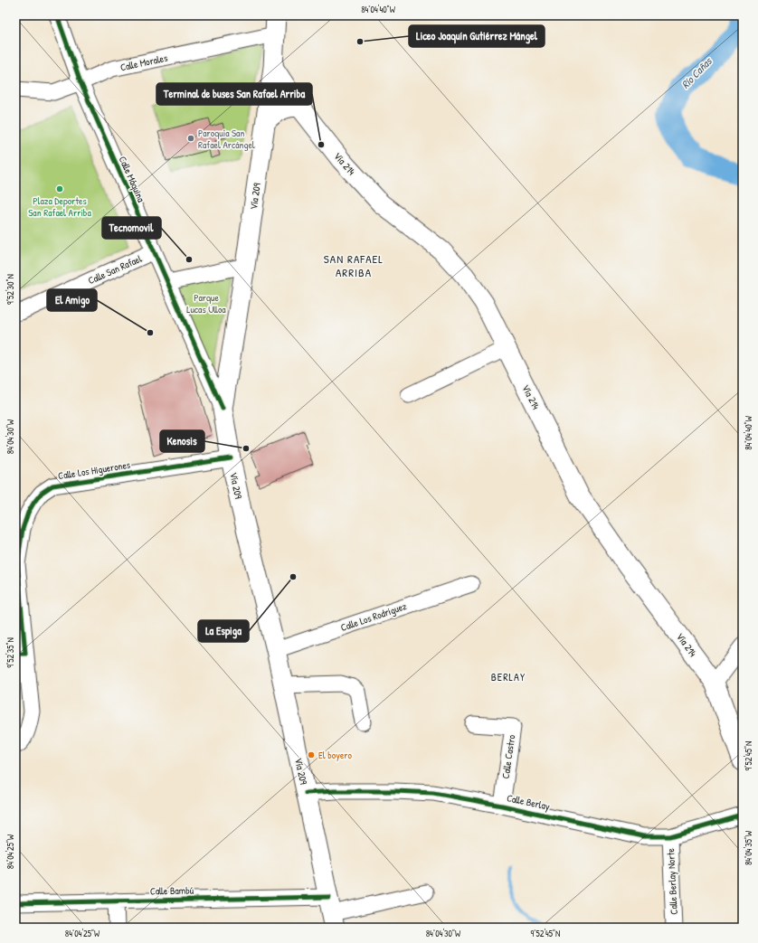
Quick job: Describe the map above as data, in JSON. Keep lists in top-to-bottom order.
{
  "streets": {
    "main road": ["Vía 214", "Vía 209"],
    "street": [
      "Calle Morales",
      "Calle Máquina",
      "Calle San Rafael",
      "Calle Los Higuerones",
      "Calle Los Rodriguez",
      "Calle Castro",
      "Calle Berlay",
      "Calle Berlay Norte",
      "Calle Bambú"
    ]
  },
  "crossings": [
    ["Calle Morales", "Calle Máquina"],
    ["Calle Morales", "Vía 209"],
    ["Vía 214", "Vía 209"],
    ["Calle Máquina", "Vía 209"],
    ["Calle Máquina", "Calle San Rafael"],
    ["Vía 209", "Calle Los Higuerones"],
    ["Vía 209", "Calle Los Rodriguez"],
    ["Vía 209", "Calle Berlay"],
    ["Vía 209", "Calle Bambú"],
    ["Calle Castro", "Calle Berlay"],
    ["Calle Berlay", "Calle Berlay Norte"]
  ],
  "districts": ["SAN RAFAEL ARRIBA", "BERLAY"],
  "water": ["Río Cañas"],
  "parks": ["Parque Lucas Ulloa"],
  "places": [
    "Liceo Joaquín Gutiérrez Mángel",
    "Paroquia San Rafael Arcángel",
    "Terminal de buses San Rafael Arriba",
    "Plaza Deportes San Rafael Arriba",
    "Tecnomovil",
    "El Amigo",
    "Kenosis",
    "La Espiga",
    "El boyero"
  ],
  "coordinates": [
    "84°04'40\"W",
    "9°52'30\"N",
    "84°04'30\"W",
    "9°52'35\"N",
    "9°52'45\"N",
    "84°04'35\"W",
    "84°04'25\"W"
  ]
}
